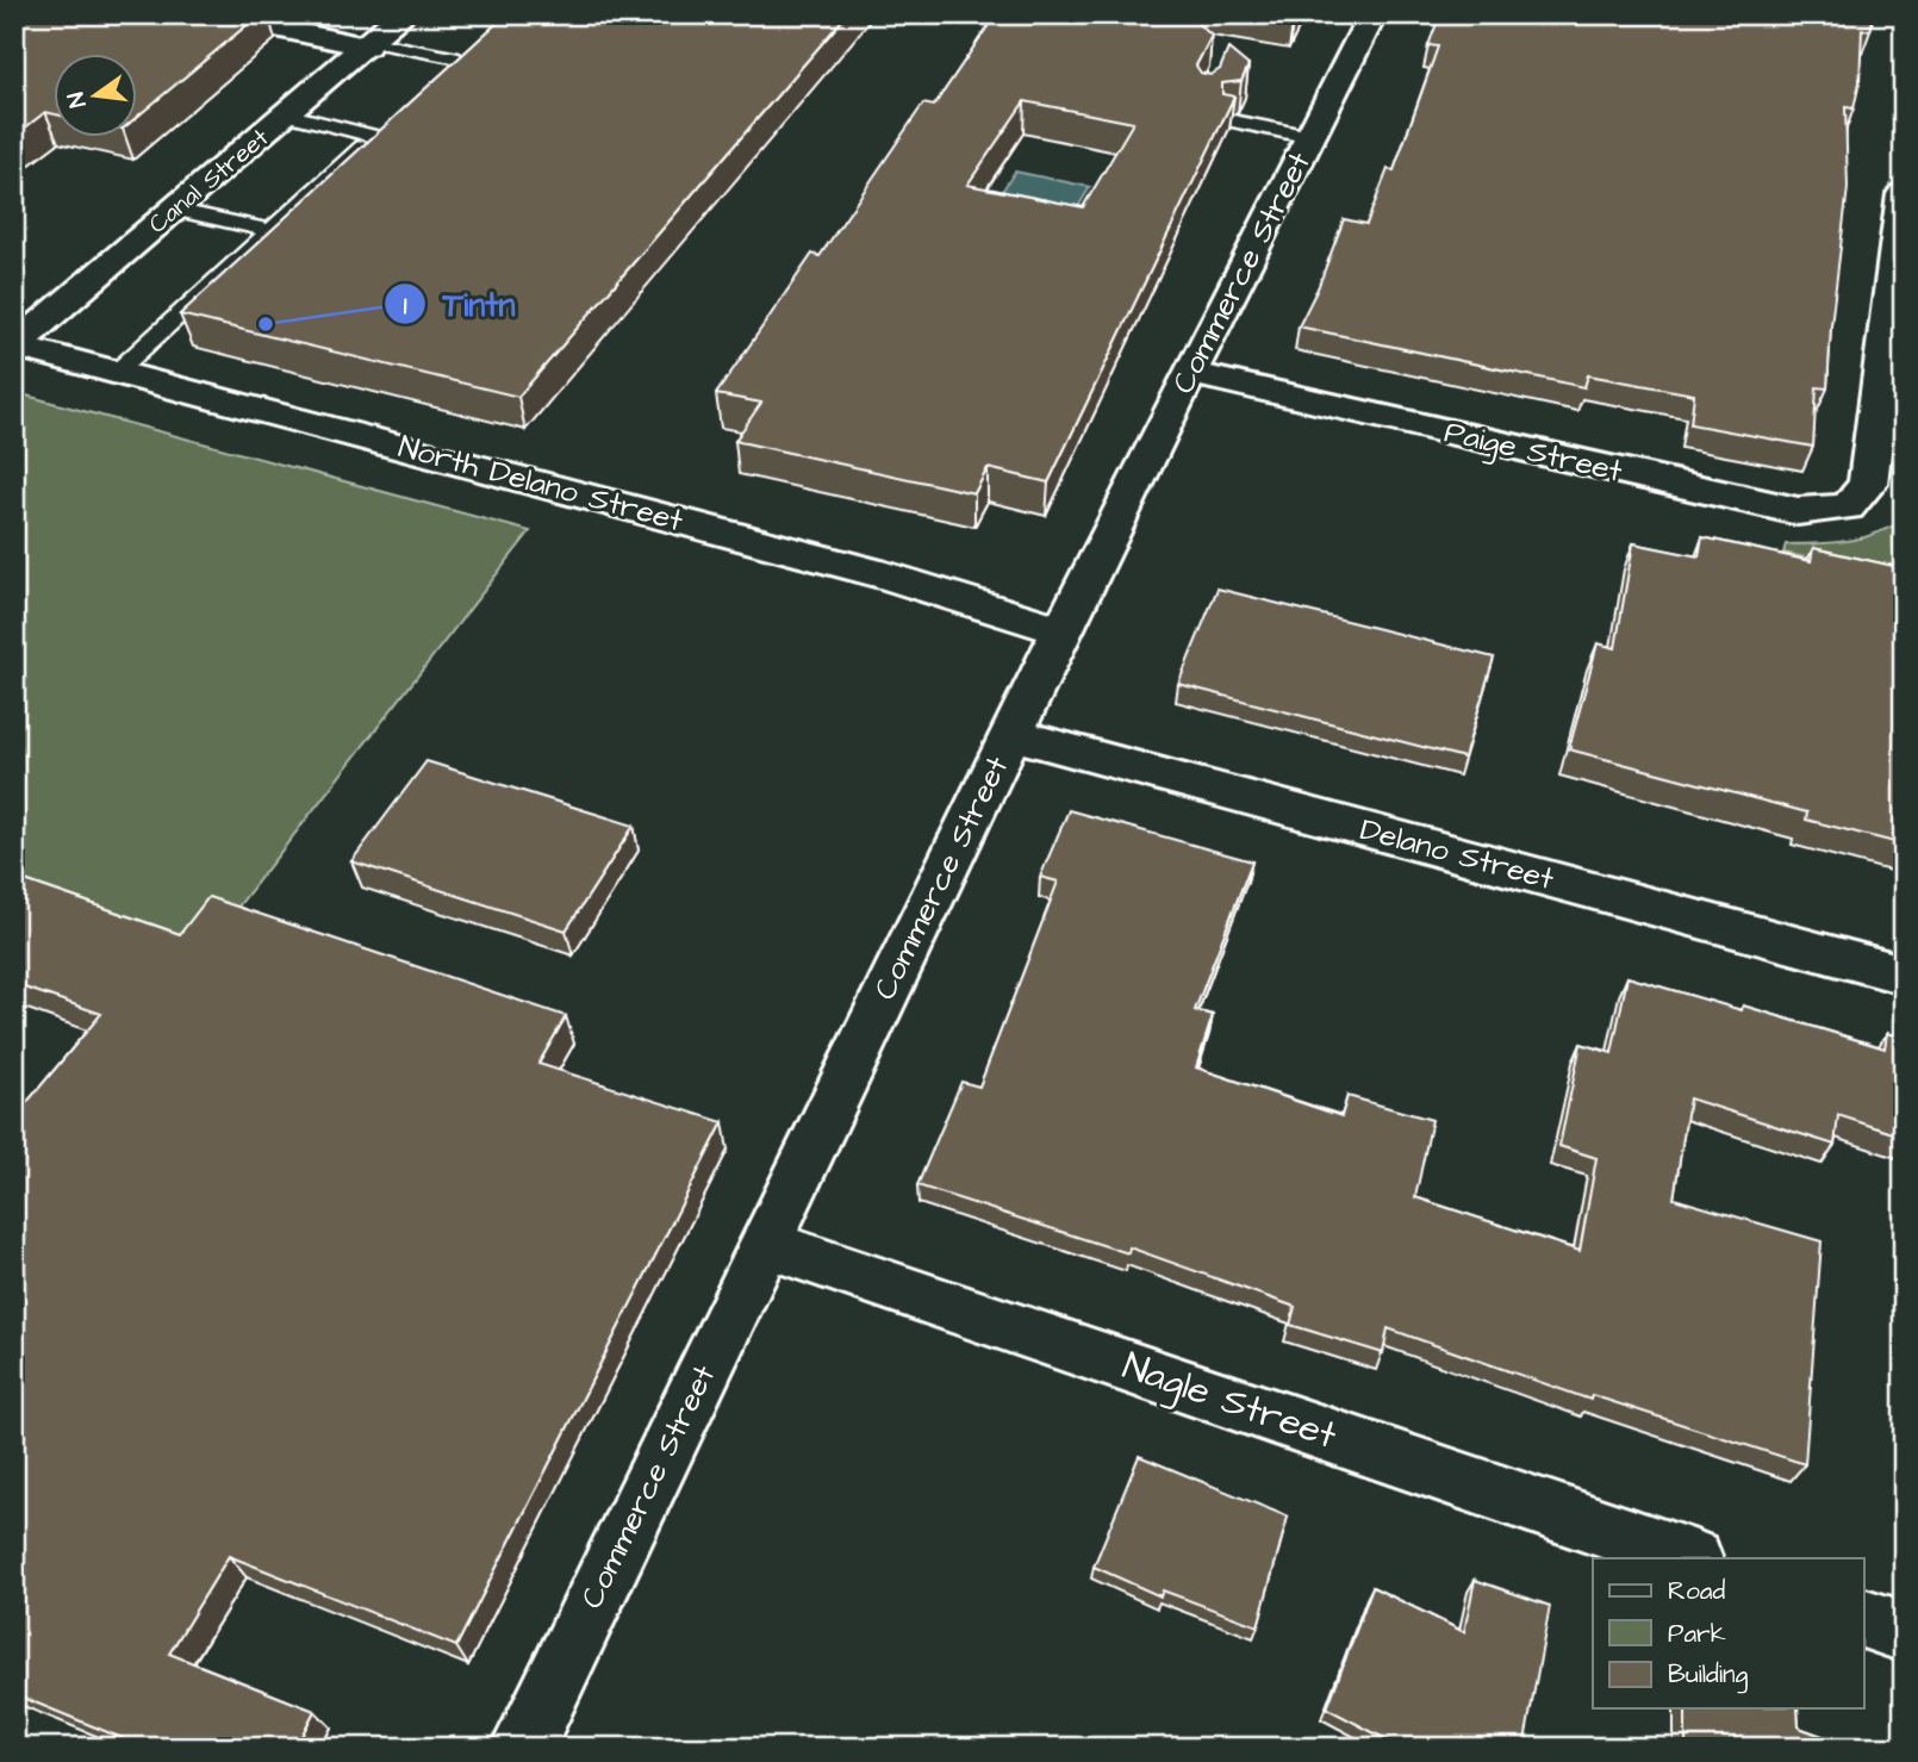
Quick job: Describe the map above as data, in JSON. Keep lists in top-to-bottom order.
{
  "streets": {
    "street": [
      "Canal Street",
      "Commerce Street",
      "Paige Street",
      "North Delano Street",
      "Delano Street",
      "Nagle Street"
    ]
  },
  "crossings": [
    ["Canal Street", "North Delano Street"],
    ["Commerce Street", "Paige Street"],
    ["Commerce Street", "North Delano Street"],
    ["Commerce Street", "Delano Street"],
    ["Commerce Street", "Nagle Street"]
  ],
  "places": ["Tintn"],
  "legend": ["Road", "Park", "Building"],
  "north": "left"
}
